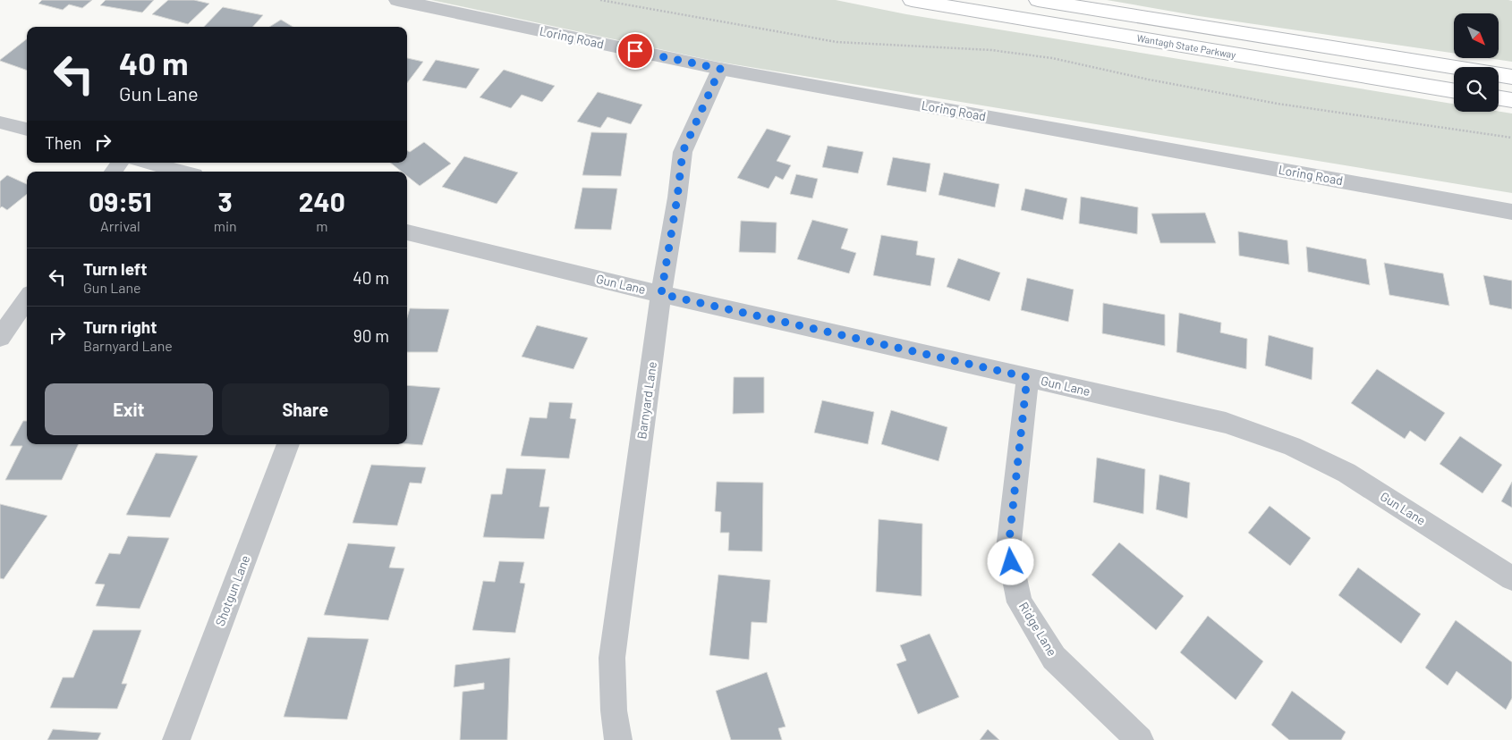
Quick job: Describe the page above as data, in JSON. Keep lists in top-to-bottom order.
{
  "streets": {
    "highway": ["Wantagh State Parkway"],
    "street": [
      "Loring Road",
      "Gun Lane",
      "Barnyard Lane",
      "Shotgun Lane",
      "Ridge Lane"
    ]
  },
  "crossings": [
    ["Loring Road", "Barnyard Lane"],
    ["Gun Lane", "Barnyard Lane"],
    ["Gun Lane", "Ridge Lane"]
  ],
  "north": "bottom right",
  "page": {
    "turn": ["40 m", "Gun Lane"],
    "then": "Then",
    "eta": [
      "09:51",
      "Arrival",
      "3",
      "min",
      "240",
      "m"
    ],
    "list": [
      {
        "name": "Turn left",
        "note": "Gun Lane",
        "value": "40 m"
      },
      {
        "name": "Turn right",
        "note": "Barnyard Lane",
        "value": "90 m"
      }
    ],
    "buttons": ["Exit", "Share"]
  }
}
